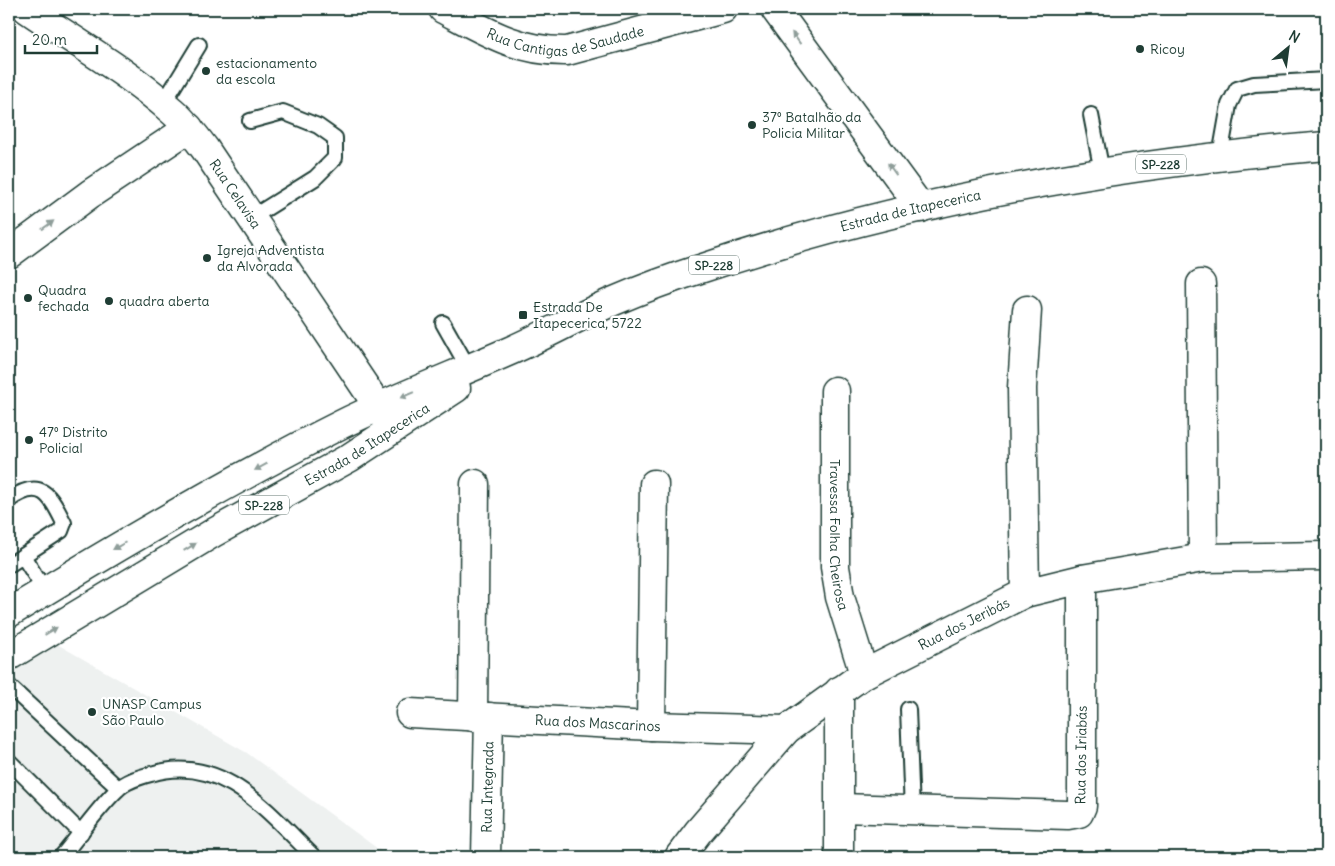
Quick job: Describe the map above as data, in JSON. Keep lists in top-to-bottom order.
{
  "streets": {
    "street": [
      "Rua Cantigas de Saudade",
      "SP-228",
      "Rua Celavisa",
      "Estrada de Itapecerica",
      "Travessa Folha Cheirosa",
      "Rua dos Jeribás",
      "Rua dos Mascarinos",
      "Rua dos Iriabás",
      "Rua Integrada"
    ]
  },
  "crossings": [
    ["Rua Celavisa", "Estrada de Itapecerica"],
    ["Travessa Folha Cheirosa", "Rua dos Jeribás"],
    ["Rua dos Jeribás", "Rua dos Mascarinos"],
    ["Rua dos Jeribás", "Rua dos Iriabás"],
    ["Rua dos Mascarinos", "Rua Integrada"]
  ],
  "places": {
    "other": [
      "Ricoy",
      "estacionamento da escola",
      "37º Batalhão da Policia Militar",
      "Igreja Adventista da Alvorada",
      "Quadra fechada",
      "quadra aberta",
      "47º Distrito Policial",
      "UNASP Campus São Paulo"
    ],
    "transit": ["Estrada De Itapecerica, 5722"]
  },
  "scale_bar": "20 m",
  "north": "top right"
}
